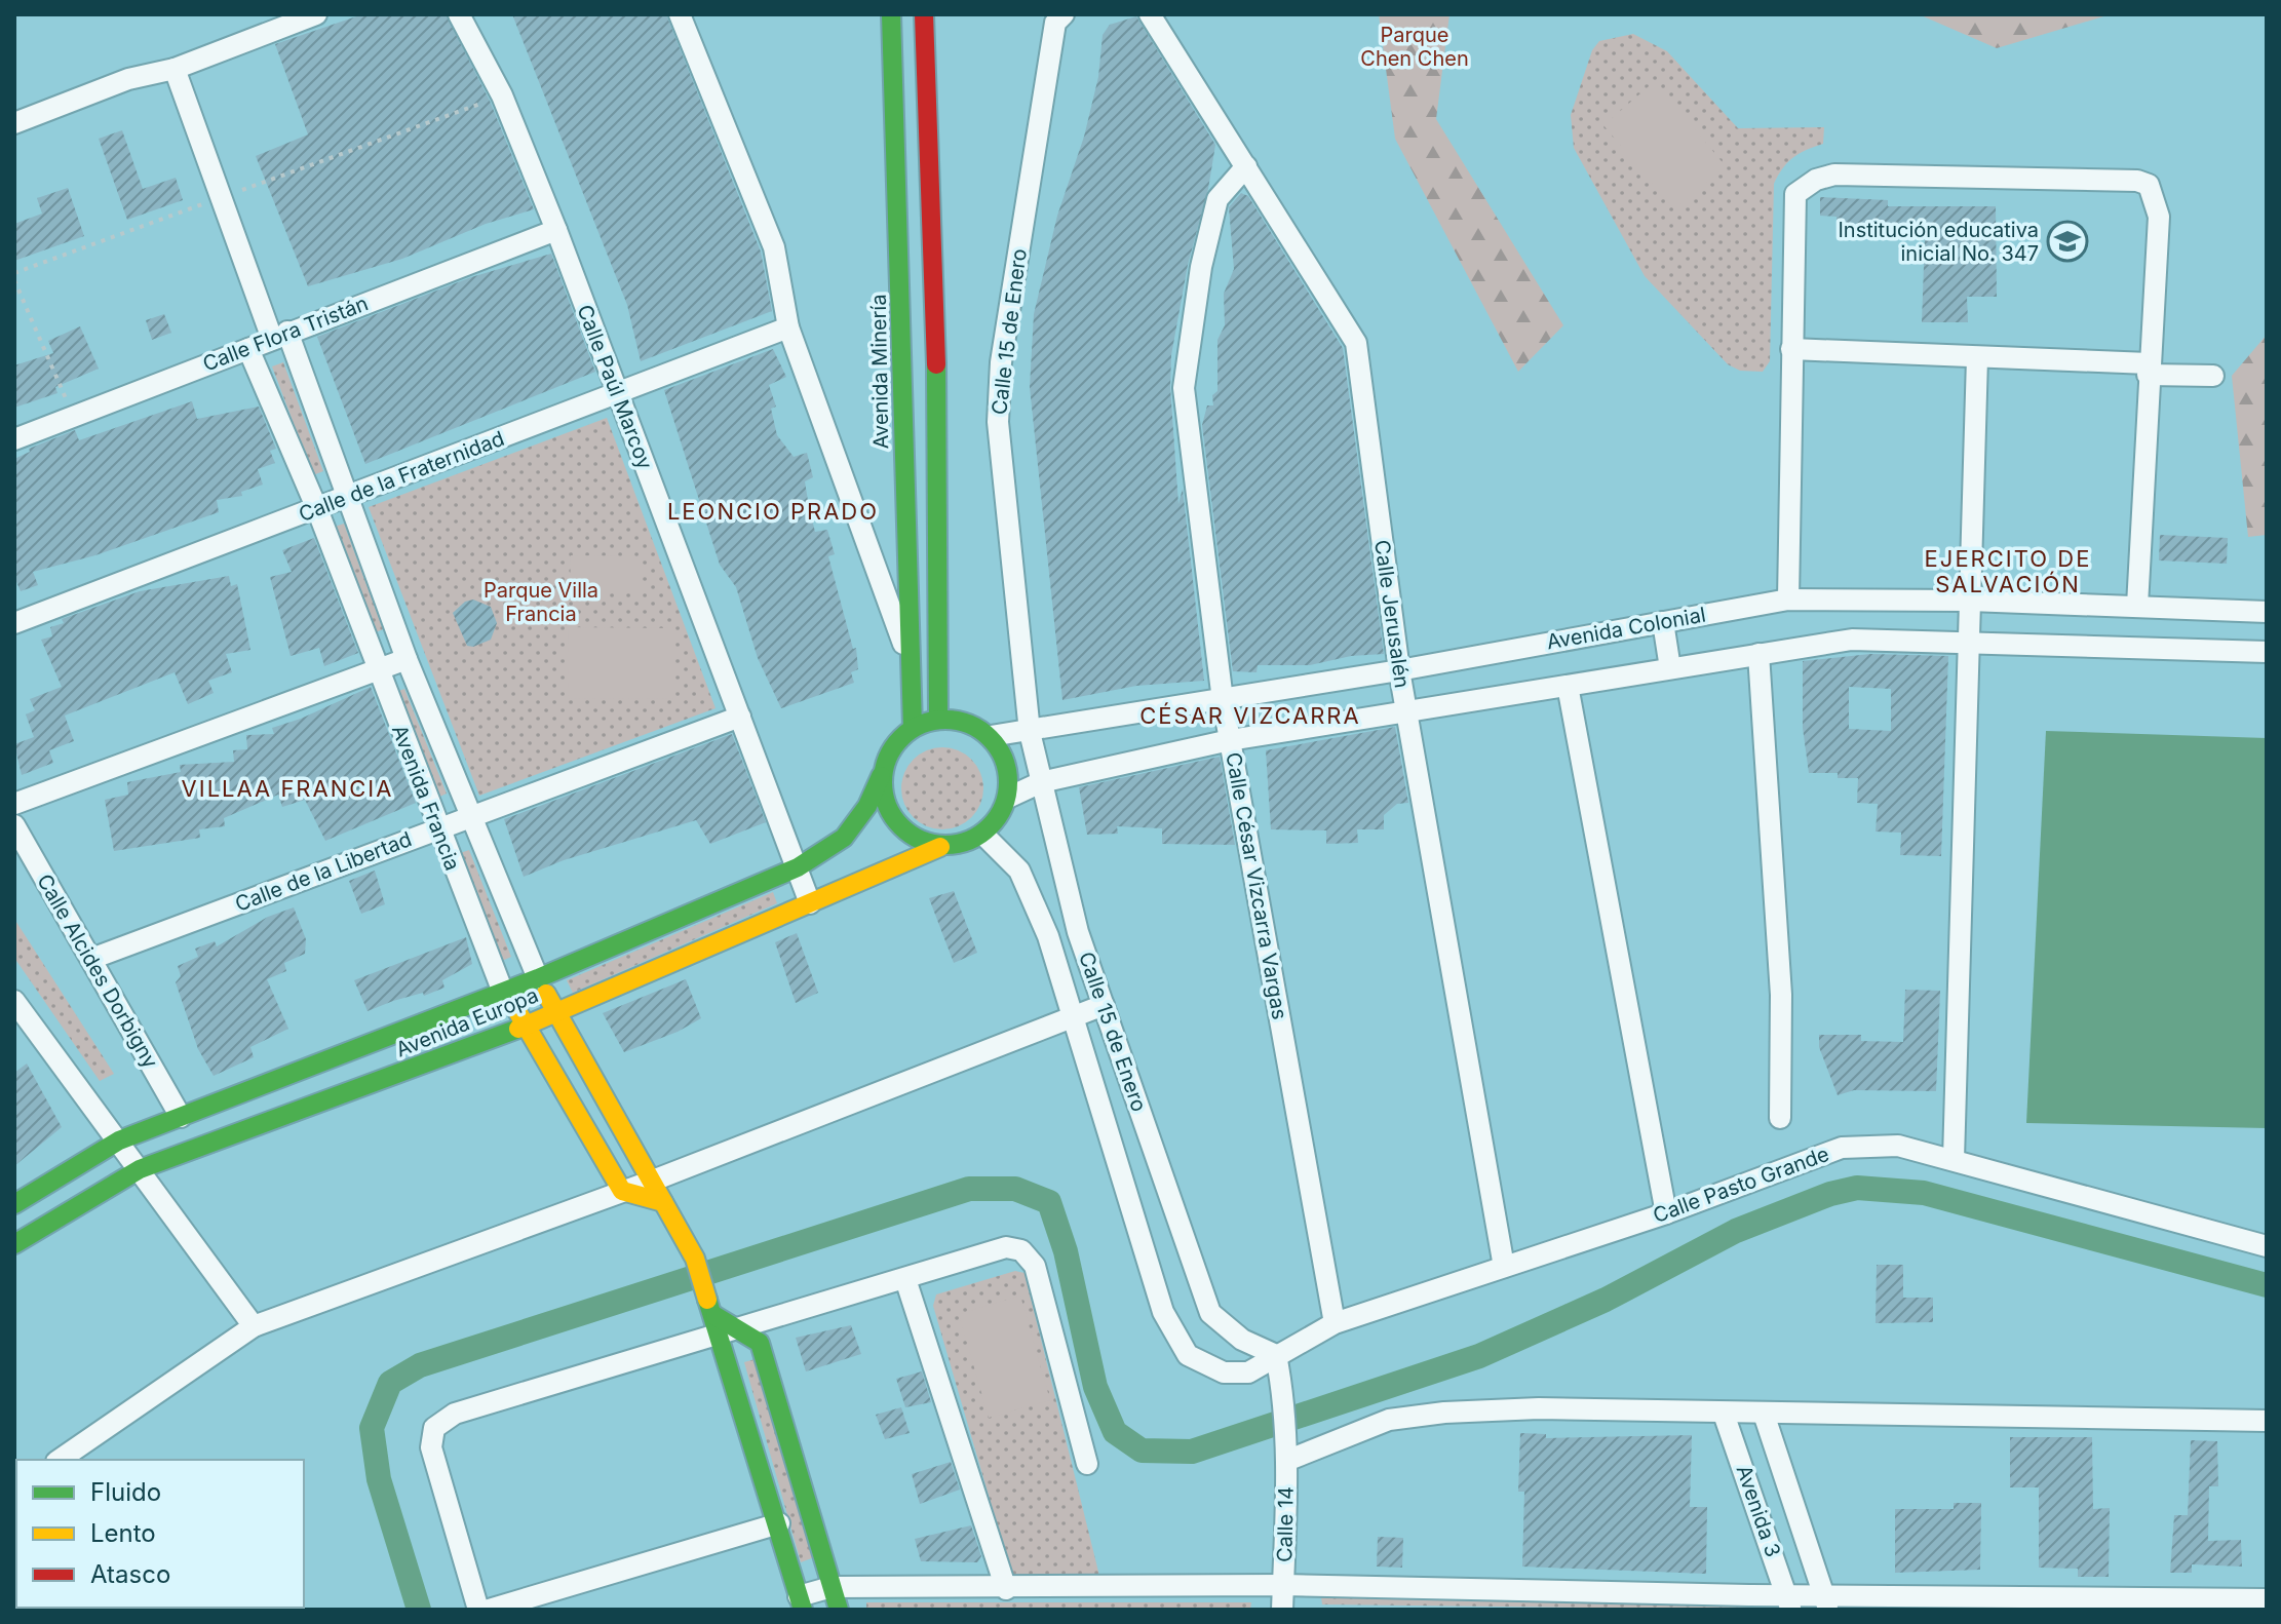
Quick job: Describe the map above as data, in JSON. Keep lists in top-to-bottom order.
{
  "streets": {
    "main road": ["Avenida Minería", "Avenida Francia", "Avenida Europa"],
    "street": [
      "Calle 15 de Enero",
      "Calle Flora Tristán",
      "Calle Paúl Marcoy",
      "Calle de la Fraternidad",
      "Calle Jerusalén",
      "Avenida Colonial",
      "Calle de la Libertad",
      "Calle César Vizcarra Vargas",
      "Calle Alcides Dorbigny",
      "Calle Pasto Grande",
      "Avenida 3",
      "Calle 14"
    ]
  },
  "crossings": [
    ["Calle 15 de Enero", "Avenida Minería"],
    ["Calle 15 de Enero", "Avenida Colonial"],
    ["Calle 15 de Enero", "Avenida Europa"],
    ["Calle 15 de Enero", "Calle Pasto Grande"],
    ["Calle 15 de Enero", "Calle 14"],
    ["Calle Flora Tristán", "Calle Paúl Marcoy"],
    ["Calle Flora Tristán", "Avenida Francia"],
    ["Avenida Minería", "Avenida Colonial"],
    ["Avenida Minería", "Avenida Europa"],
    ["Calle Paúl Marcoy", "Calle de la Fraternidad"],
    ["Calle Paúl Marcoy", "Calle de la Libertad"],
    ["Calle Paúl Marcoy", "Avenida Europa"],
    ["Calle de la Fraternidad", "Avenida Francia"],
    ["Calle Jerusalén", "Avenida Colonial"],
    ["Calle Jerusalén", "Calle César Vizcarra Vargas"],
    ["Calle Jerusalén", "Calle Pasto Grande"],
    ["Avenida Colonial", "Calle César Vizcarra Vargas"],
    ["Avenida Colonial", "Avenida Europa"],
    ["Avenida Francia", "Calle de la Libertad"],
    ["Avenida Francia", "Avenida Europa"],
    ["Calle de la Libertad", "Calle Alcides Dorbigny"],
    ["Calle César Vizcarra Vargas", "Calle Pasto Grande"],
    ["Calle Alcides Dorbigny", "Avenida Europa"],
    ["Calle Pasto Grande", "Calle 14"]
  ],
  "districts": [
    "LEONCIO PRADO",
    "EJERCITO DE SALVACIÓN",
    "CÉSAR VIZCARRA",
    "VILLAA FRANCIA"
  ],
  "parks": ["Parque Chen Chen", "Parque Villa Francia"],
  "places": {
    "school or university": ["Institución educativa inicial No. 347"]
  },
  "legend": ["Fluido", "Lento", "Atasco"]
}
